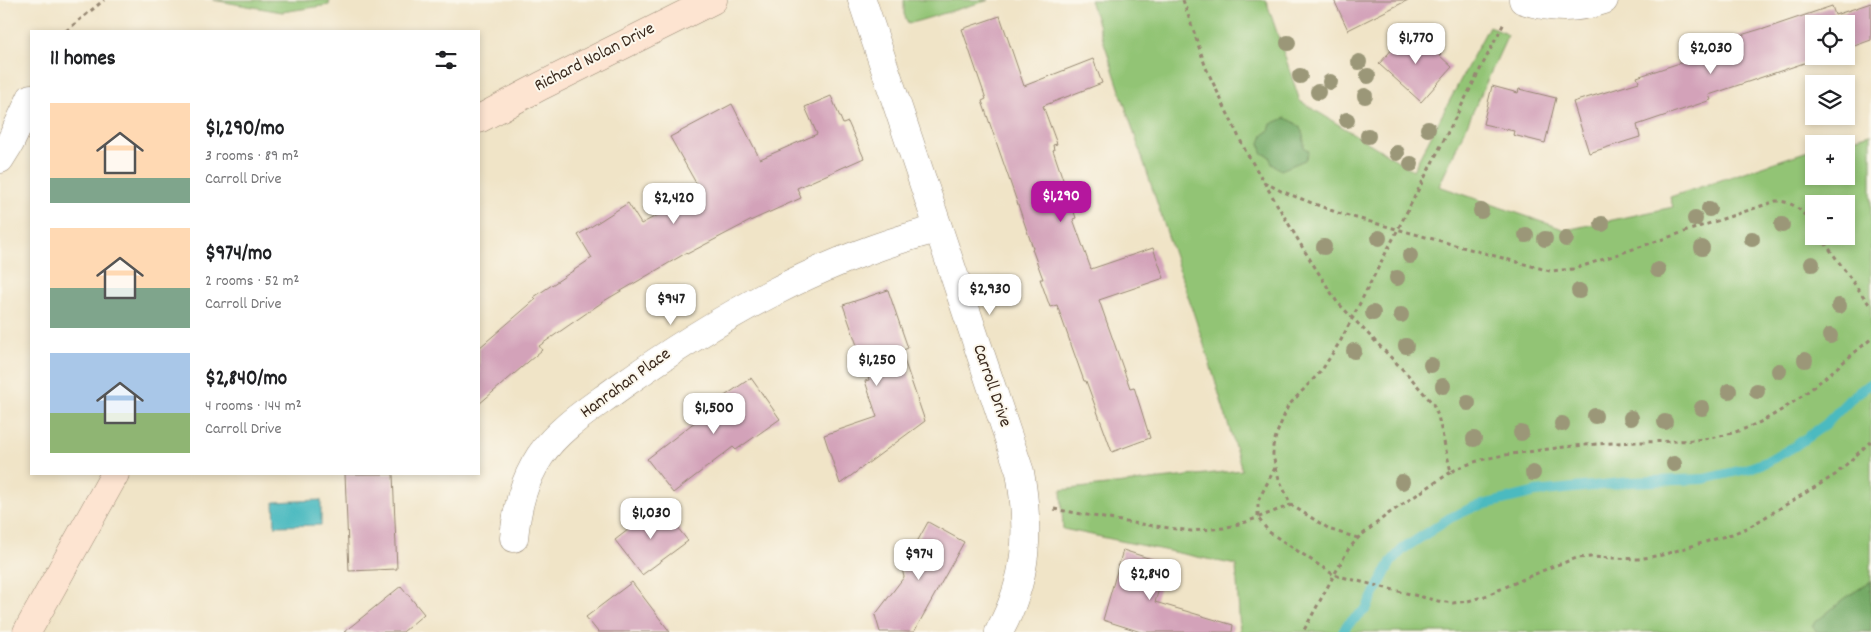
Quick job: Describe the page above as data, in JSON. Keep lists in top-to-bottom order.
{
  "streets": {
    "main road": ["Richard Nolan Drive"],
    "street": ["Hanrahan Place", "Carroll Drive"]
  },
  "crossings": [
    ["Hanrahan Place", "Carroll Drive"]
  ],
  "page": {
    "map_buttons": ["+", "−"],
    "price": [
      "$1,770",
      "$2,030",
      "$1,290",
      "$2,420",
      "$2,930",
      "$947",
      "$1,250",
      "$1,500",
      "$1,030",
      "$974",
      "$2,840"
    ],
    "heading": "11 homes",
    "list": [
      {
        "name": "$1,290/mo",
        "note": "3 rooms · 89 m² · Carroll Drive"
      },
      {
        "name": "$974/mo",
        "note": "2 rooms · 52 m² · Carroll Drive"
      },
      {
        "name": "$2,840/mo",
        "note": "4 rooms · 144 m² · Carroll Drive"
      }
    ]
  }
}
